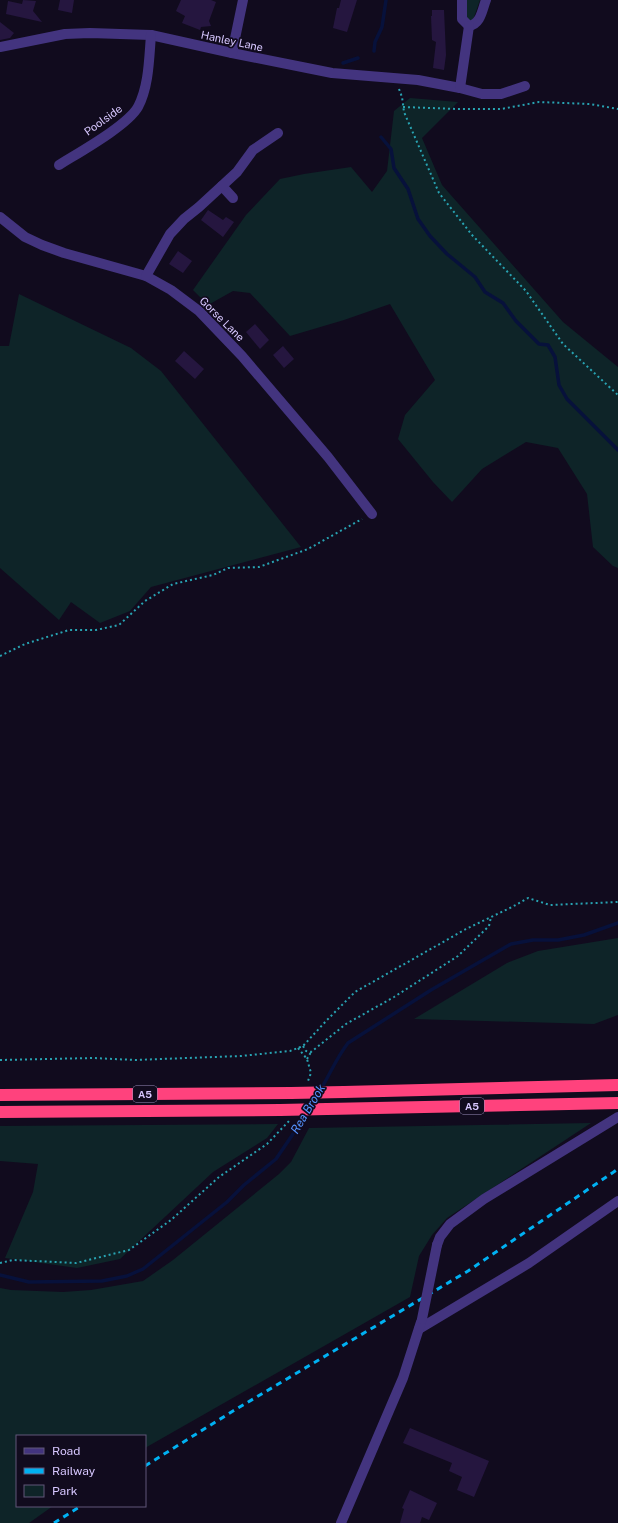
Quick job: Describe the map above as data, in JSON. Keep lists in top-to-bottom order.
{
  "streets": {
    "highway": ["A5"],
    "street": ["Hanley Lane", "Poolside", "Gorse Lane"]
  },
  "crossings": [
    ["Hanley Lane", "Poolside"]
  ],
  "water": ["Rea Brook"],
  "legend": ["Road", "Railway", "Park"]
}
